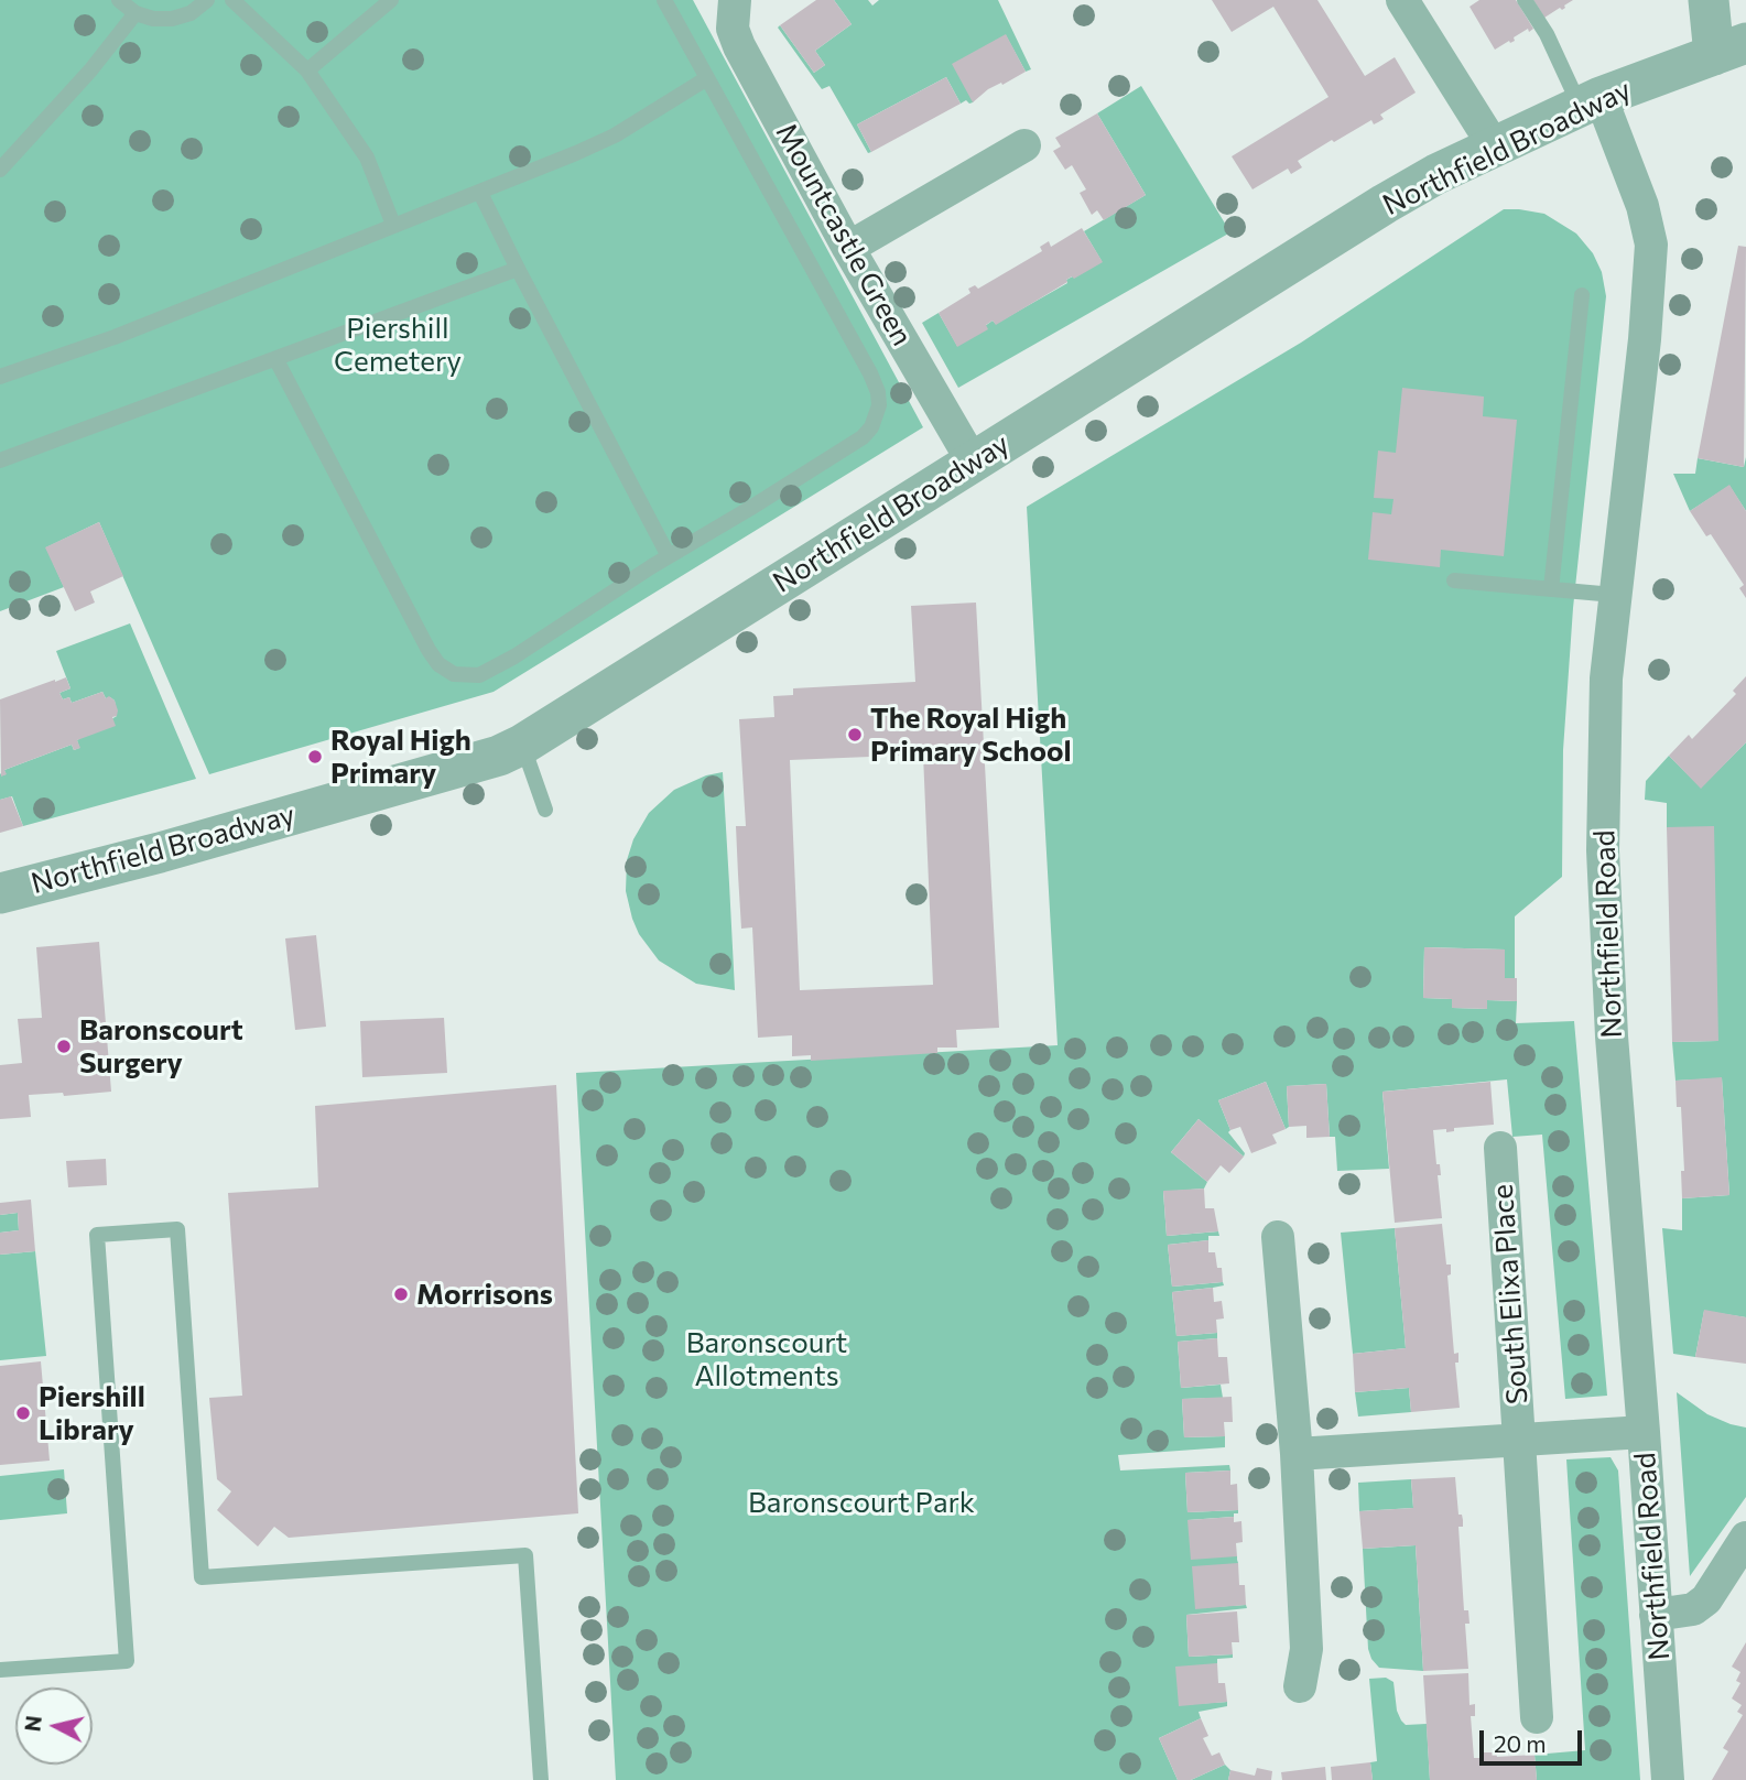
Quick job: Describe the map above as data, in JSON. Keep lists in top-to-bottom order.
{
  "streets": {
    "street": [
      "Northfield Broadway",
      "Mountcastle Green",
      "Northfield Road",
      "South Elixa Place"
    ]
  },
  "crossings": [
    ["Northfield Broadway", "Mountcastle Green"],
    ["Northfield Broadway", "Northfield Road"],
    ["Northfield Road", "South Elixa Place"]
  ],
  "parks": ["Piershill Cemetery", "Baronscourt Allotments", "Baronscourt Park"],
  "places": [
    "The Royal High Primary School",
    "Royal High Primary",
    "Baronscourt Surgery",
    "Morrisons",
    "Piershill Library"
  ],
  "scale_bar": "20 m",
  "north": "left"
}
